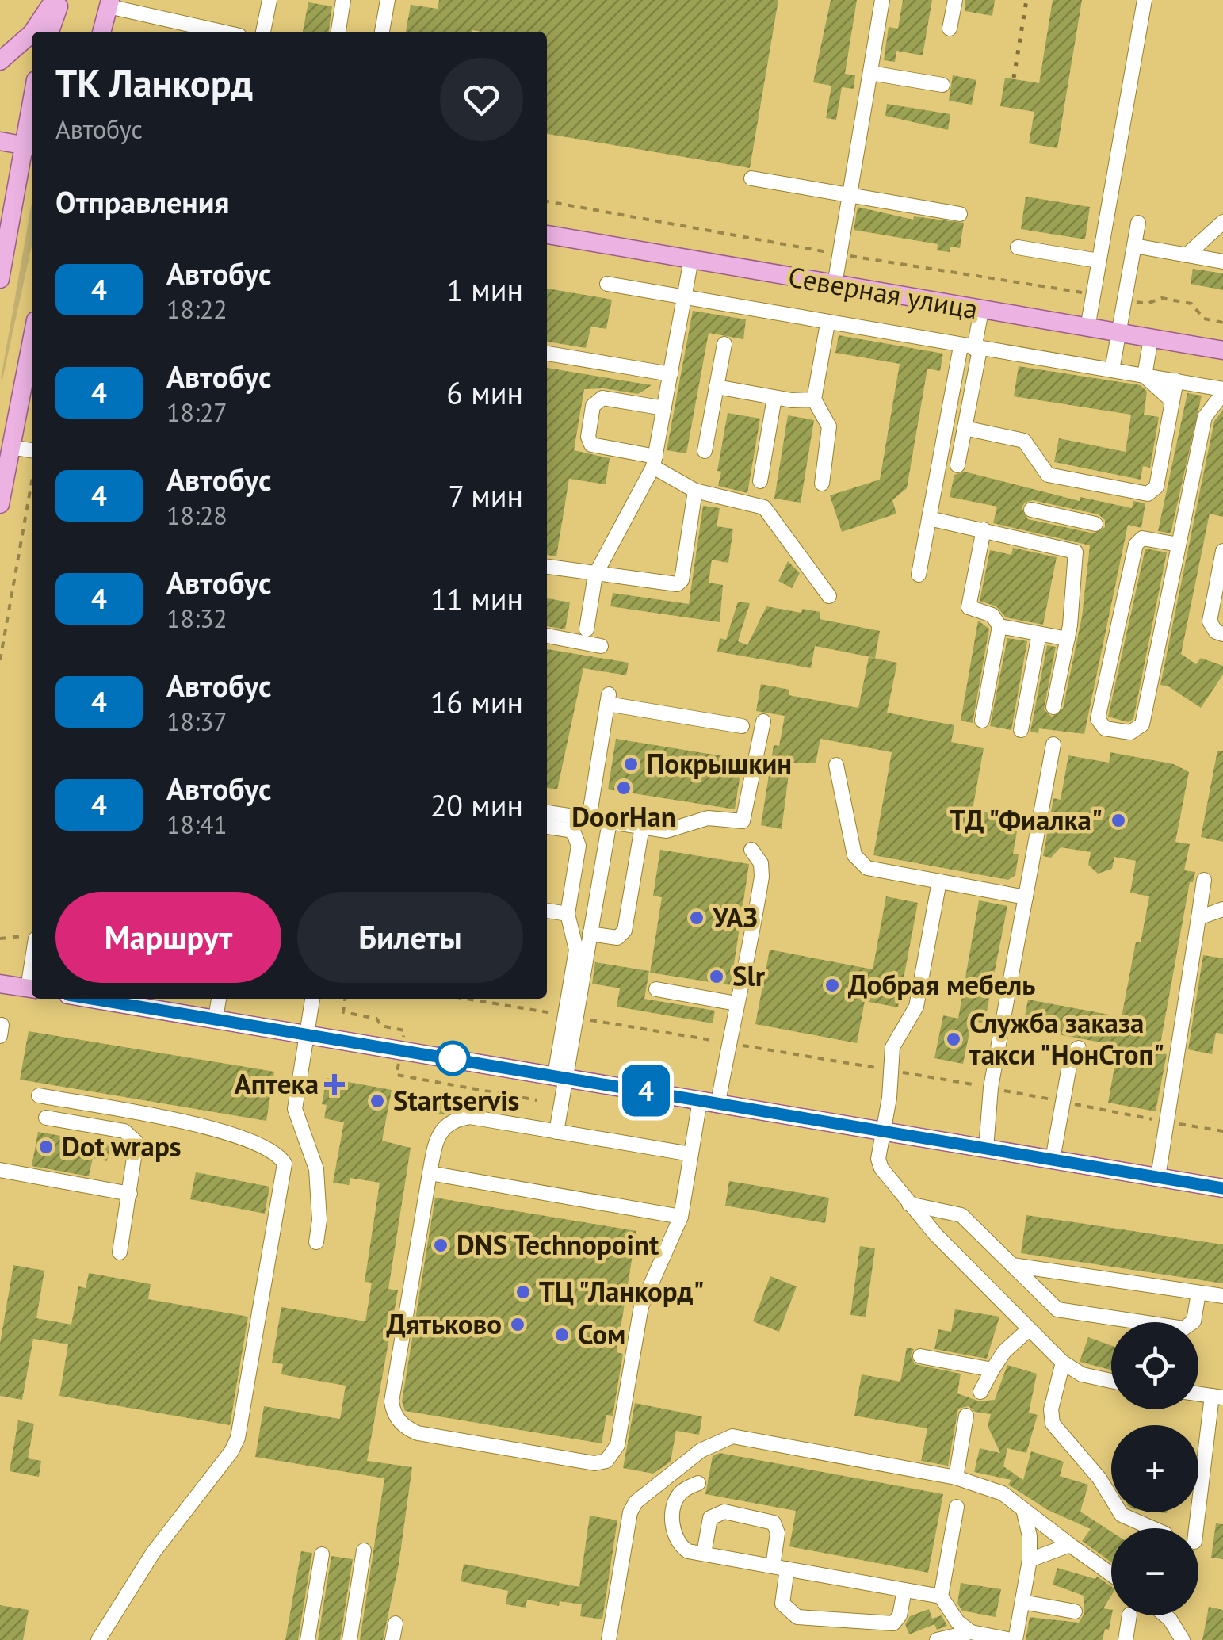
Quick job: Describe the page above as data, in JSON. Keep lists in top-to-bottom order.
{
  "streets": {
    "main road": ["Северная улица"]
  },
  "places": {
    "other": [
      "Покрышкин",
      "DoorHan",
      "ТД \"Фиалка\"",
      "УАЗ",
      "Slr",
      "Добрая мебель",
      "Служба заказа такси \"НонСтоп\"",
      "Startservis",
      "Dot wraps",
      "DNS Technopoint",
      "ТЦ \"Ланкорд\"",
      "Дятьково",
      "Сом"
    ],
    "health": ["Аптека"]
  },
  "lines": ["bus line 4"],
  "page": {
    "on_map": "4",
    "heading": [
      ["ТК Ланкорд", "Автобус"],
      "Отправления"
    ],
    "list": [
      {
        "mark": "4",
        "name": "Автобус",
        "note": "18:22",
        "value": "1 мин"
      },
      {
        "mark": "4",
        "name": "Автобус",
        "note": "18:27",
        "value": "6 мин"
      },
      {
        "mark": "4",
        "name": "Автобус",
        "note": "18:28",
        "value": "7 мин"
      },
      {
        "mark": "4",
        "name": "Автобус",
        "note": "18:32",
        "value": "11 мин"
      },
      {
        "mark": "4",
        "name": "Автобус",
        "note": "18:37",
        "value": "16 мин"
      },
      {
        "mark": "4",
        "name": "Автобус",
        "note": "18:41",
        "value": "20 мин"
      }
    ],
    "buttons": ["Маршрут", "Билеты"],
    "map_buttons": ["+", "−"]
  }
}
